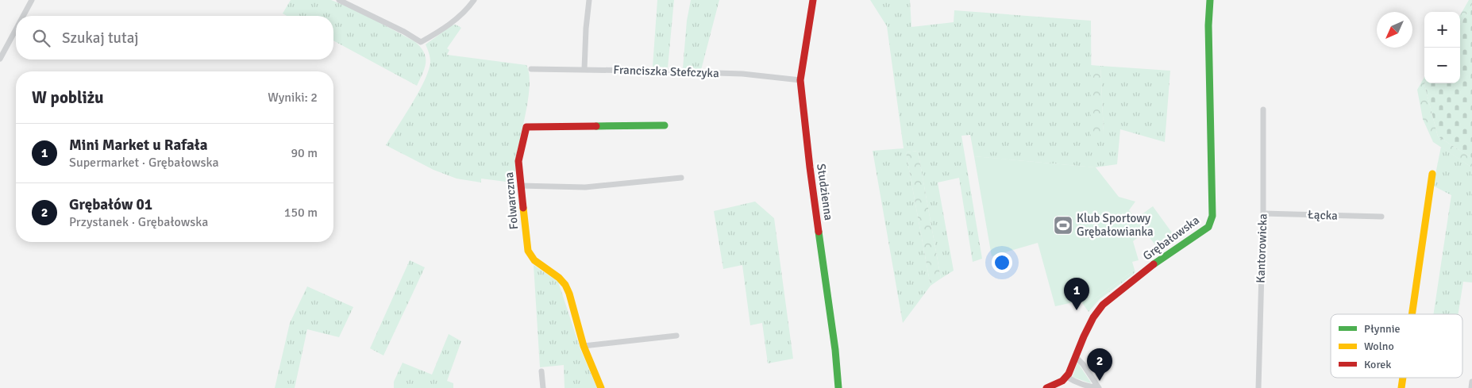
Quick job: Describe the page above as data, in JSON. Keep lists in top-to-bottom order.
{
  "streets": {
    "street": [
      "Franciszka Stefczyka",
      "Studzienna",
      "Folwarczna",
      "Łącka",
      "Grębałowska",
      "Kantorowicka"
    ]
  },
  "crossings": [
    ["Franciszka Stefczyka", "Studzienna"],
    ["Łącka", "Kantorowicka"]
  ],
  "places": {
    "sports": ["Klub Sportowy Grębałowianka"]
  },
  "legend": ["Płynnie", "Wolno", "Korek"],
  "north": "bottom left",
  "page": {
    "map_buttons": ["+", "−"],
    "search": "Szukaj tutaj",
    "heading": ["W pobliżu", "Wyniki: 2"],
    "list": [
      {
        "mark": "1",
        "name": "Mini Market u Rafała",
        "note": "Supermarket · Grębałowska",
        "value": "90 m"
      },
      {
        "mark": "2",
        "name": "Grębałów 01",
        "note": "Przystanek · Grębałowska",
        "value": "150 m"
      }
    ],
    "pins": ["1", "2"]
  }
}
